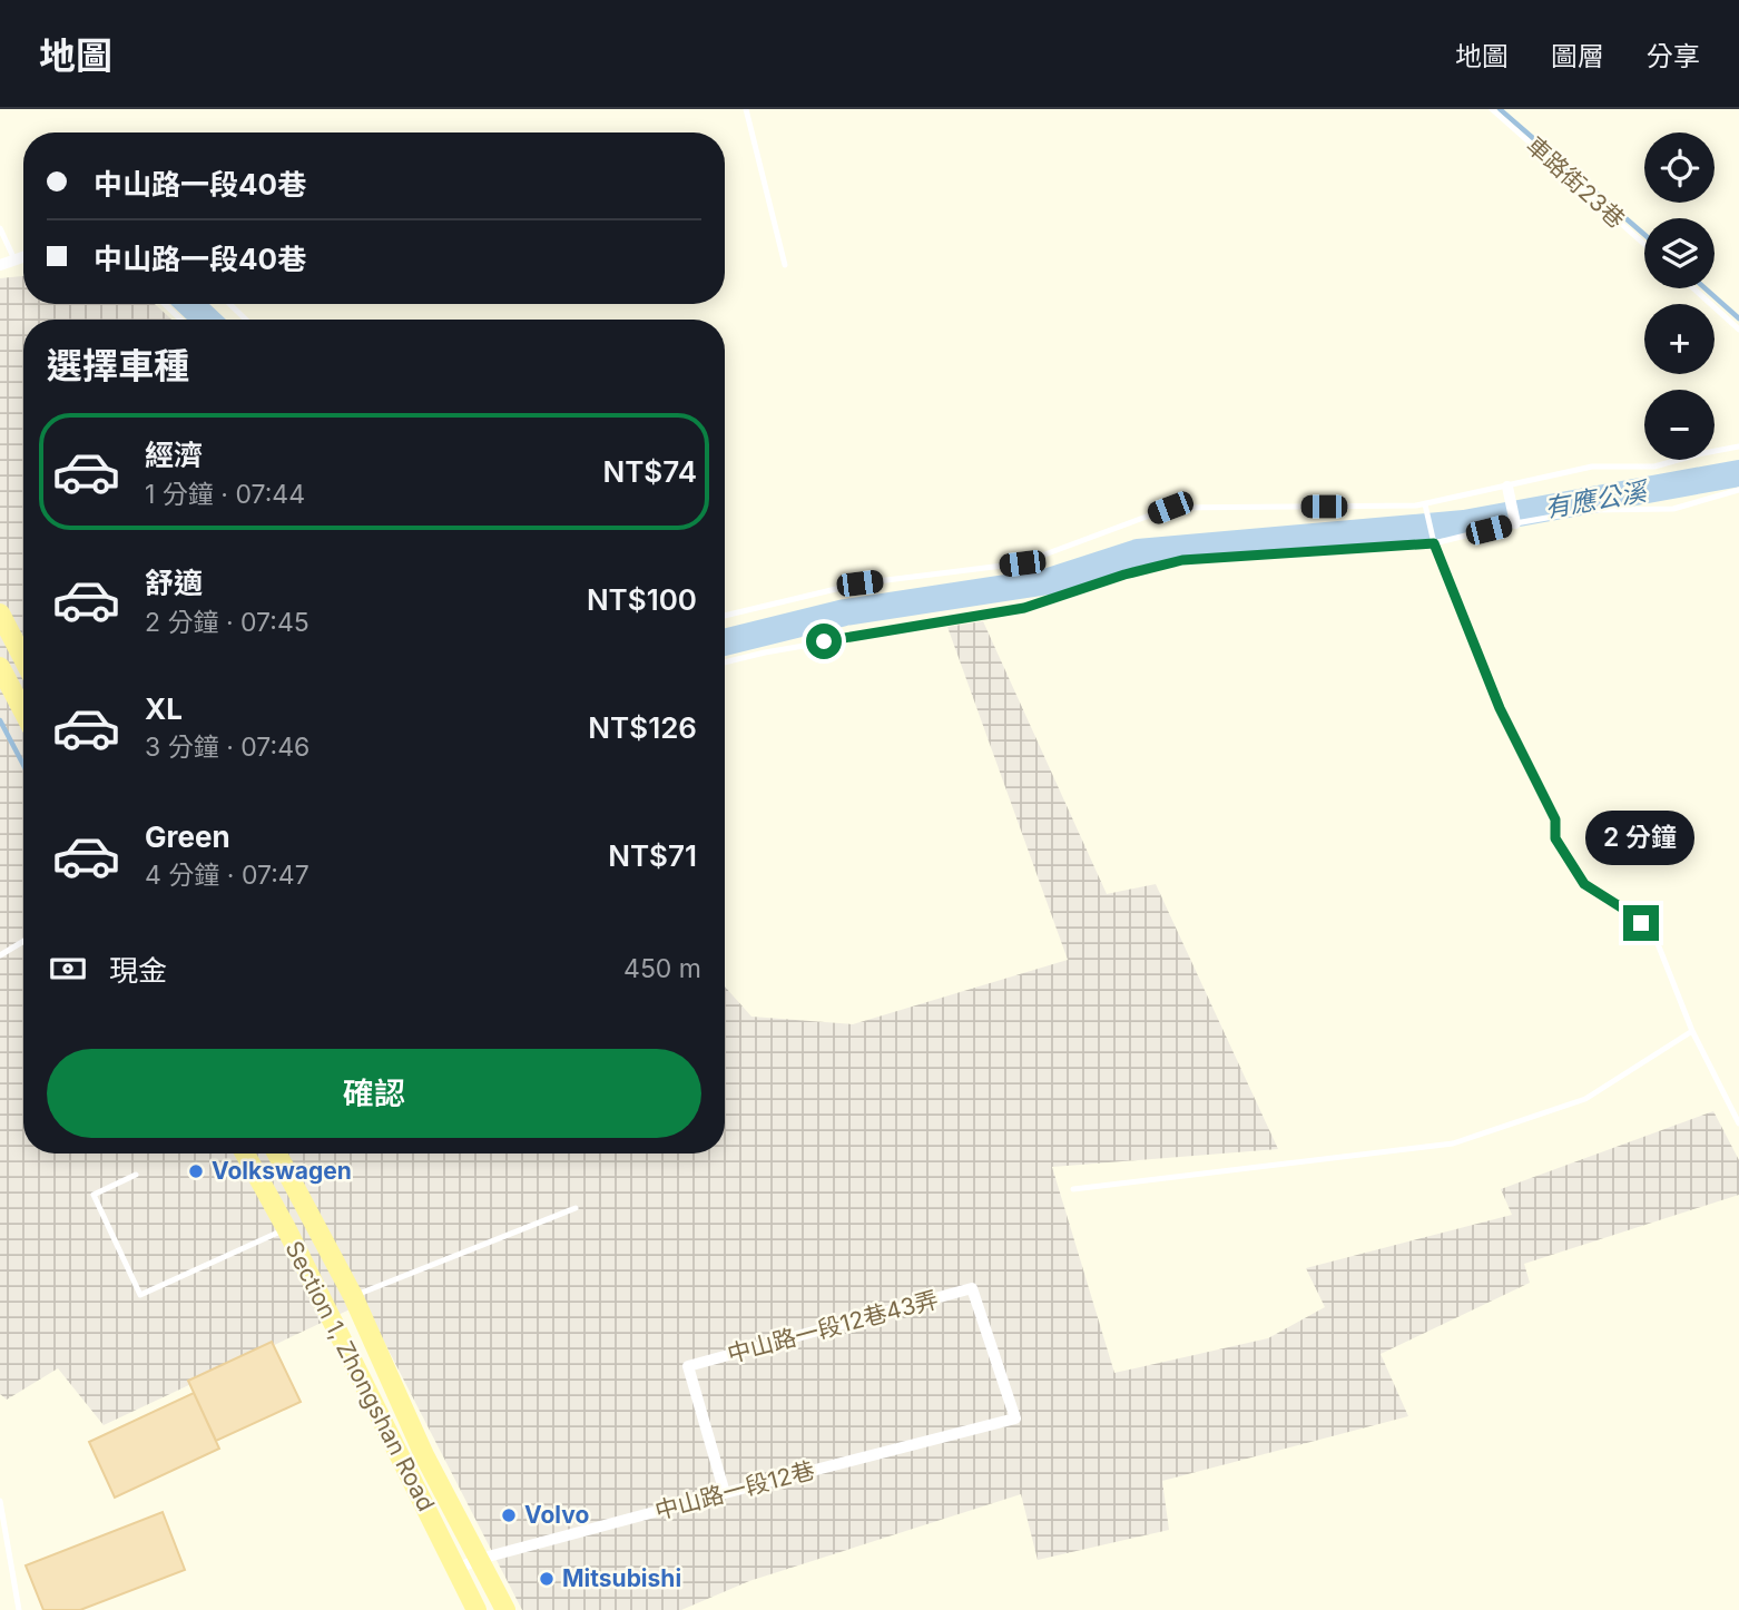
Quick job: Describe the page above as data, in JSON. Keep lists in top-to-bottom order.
{
  "streets": {
    "main road": ["Section 1, Zhongshan Road"],
    "street": ["中山路一段12巷43弄", "中山路一段12巷"],
    "lane": ["車路街23巷"]
  },
  "crossings": [
    ["中山路一段12巷43弄", "中山路一段12巷"],
    ["Section 1, Zhongshan Road", "中山路一段12巷"]
  ],
  "water": ["有應公溪"],
  "places": ["Volkswagen", "Volvo", "Mitsubishi"],
  "page": {
    "header": "地圖",
    "nav": ["地圖", "圖層", "分享"],
    "map_buttons": ["+", "−"],
    "banner": ["中山路一段40巷", "中山路一段40巷"],
    "heading": "選擇車種",
    "list": [
      {
        "name": "經濟",
        "note": "1 分鐘 · 07:44",
        "value": "NT$74"
      },
      {
        "name": "舒適",
        "note": "2 分鐘 · 07:45",
        "value": "NT$100"
      },
      {
        "name": "XL",
        "note": "3 分鐘 · 07:46",
        "value": "NT$126"
      },
      {
        "name": "Green",
        "note": "4 分鐘 · 07:47",
        "value": "NT$71"
      }
    ],
    "bubble": "2 分鐘",
    "pay": ["現金", "450 m"],
    "buttons": "確認"
  }
}
